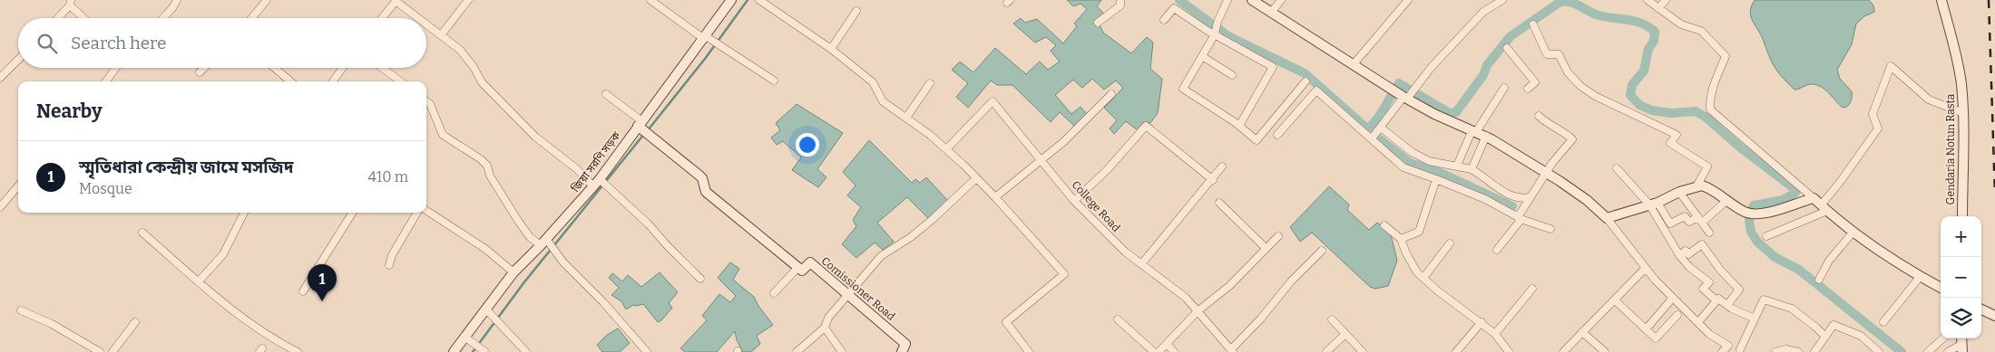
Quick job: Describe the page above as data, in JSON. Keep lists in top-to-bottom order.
{
  "streets": {
    "main road": ["Gendaria Notun Rasta", "জিয়া সরণি সড়ক", "Comissioner Road"],
    "street": ["College Road"]
  },
  "page": {
    "search": "Search here",
    "heading": "Nearby",
    "list": [
      {
        "mark": "1",
        "name": "স্মৃতিধারা কেন্দ্রীয় জামে মসজিদ",
        "note": "Mosque",
        "value": "410 m"
      }
    ],
    "map_buttons": ["+", "−"],
    "pins": "1"
  }
}
